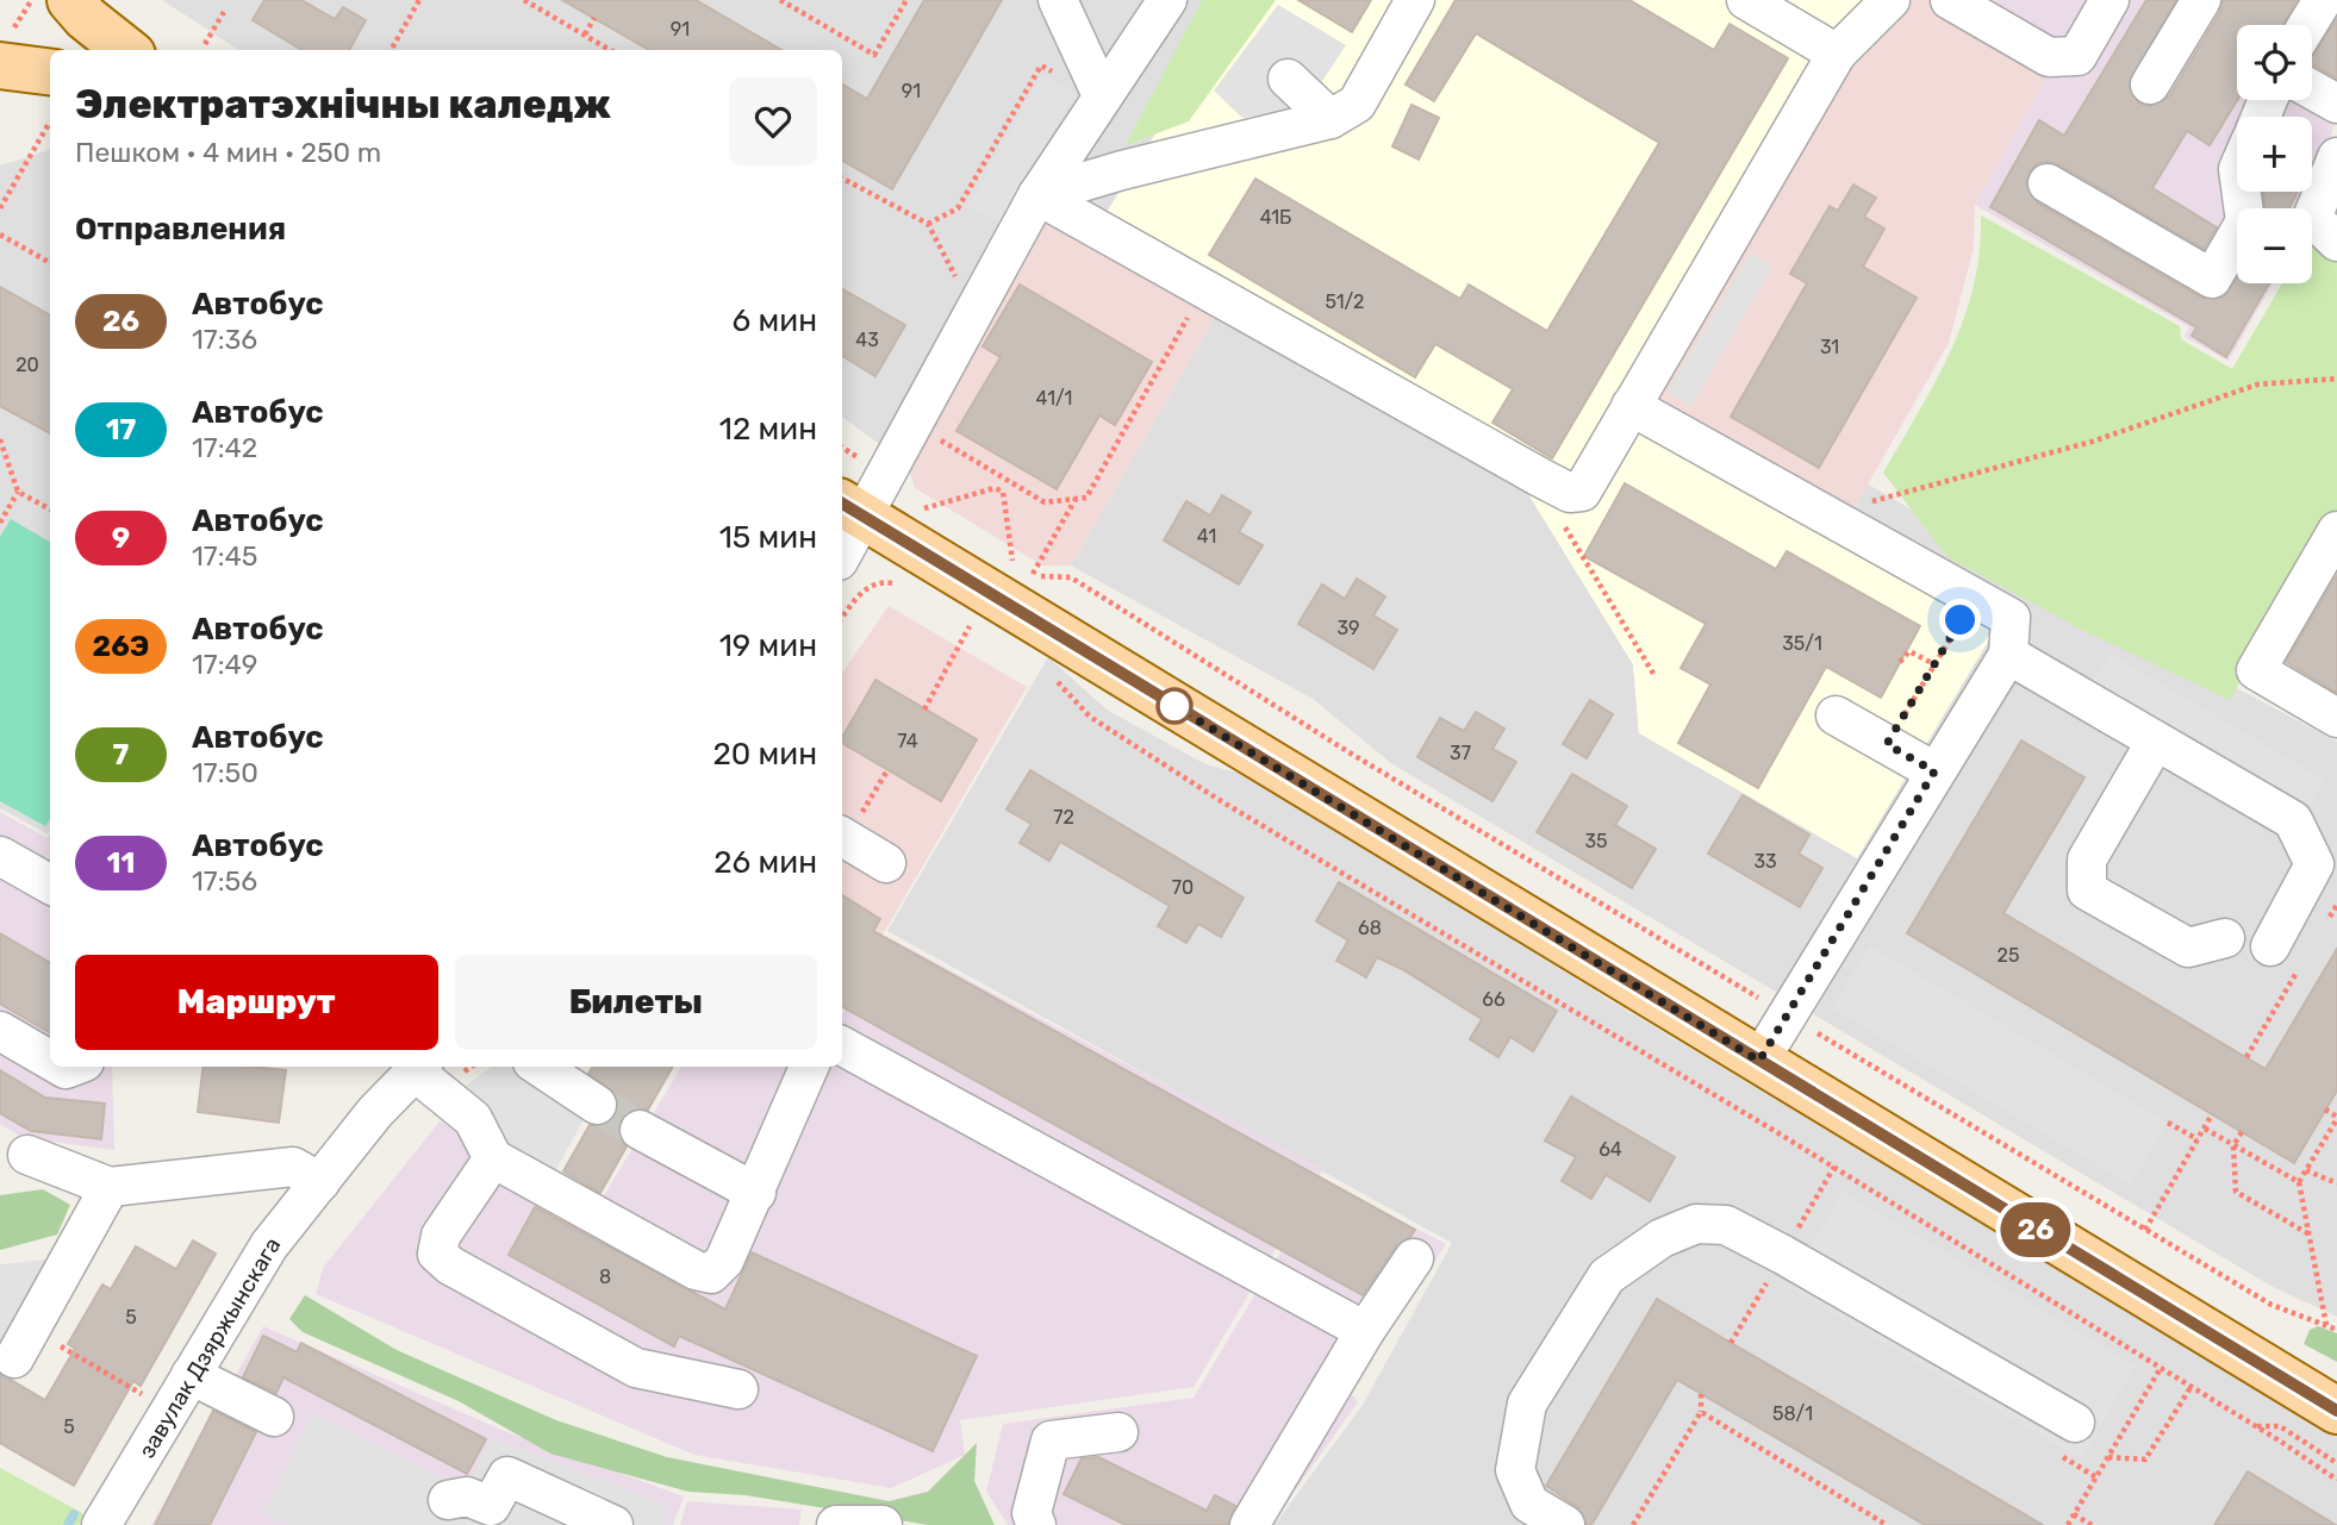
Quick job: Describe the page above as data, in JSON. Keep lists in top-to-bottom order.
{
  "streets": {
    "street": ["завулак Дзяржынскага"]
  },
  "lines": ["bus line 26"],
  "house_numbers": [
    "91",
    "91",
    "41Б",
    "51/2",
    "43",
    "31",
    "20",
    "41/1",
    "41",
    "39",
    "35/1",
    "74",
    "37",
    "72",
    "35",
    "33",
    "70",
    "68",
    "25",
    "66",
    "64",
    "8",
    "5",
    "58/1",
    "5"
  ],
  "page": {
    "on_map": "26",
    "map_buttons": ["+", "−"],
    "heading": [
      ["Электратэхнічны каледж", "Пешком · 4 мин · 250 m"],
      "Отправления"
    ],
    "list": [
      {
        "mark": "26",
        "name": "Автобус",
        "note": "17:36",
        "value": "6 мин"
      },
      {
        "mark": "17",
        "name": "Автобус",
        "note": "17:42",
        "value": "12 мин"
      },
      {
        "mark": "9",
        "name": "Автобус",
        "note": "17:45",
        "value": "15 мин"
      },
      {
        "mark": "26Э",
        "name": "Автобус",
        "note": "17:49",
        "value": "19 мин"
      },
      {
        "mark": "7",
        "name": "Автобус",
        "note": "17:50",
        "value": "20 мин"
      },
      {
        "mark": "11",
        "name": "Автобус",
        "note": "17:56",
        "value": "26 мин"
      }
    ],
    "buttons": ["Маршрут", "Билеты"]
  }
}
